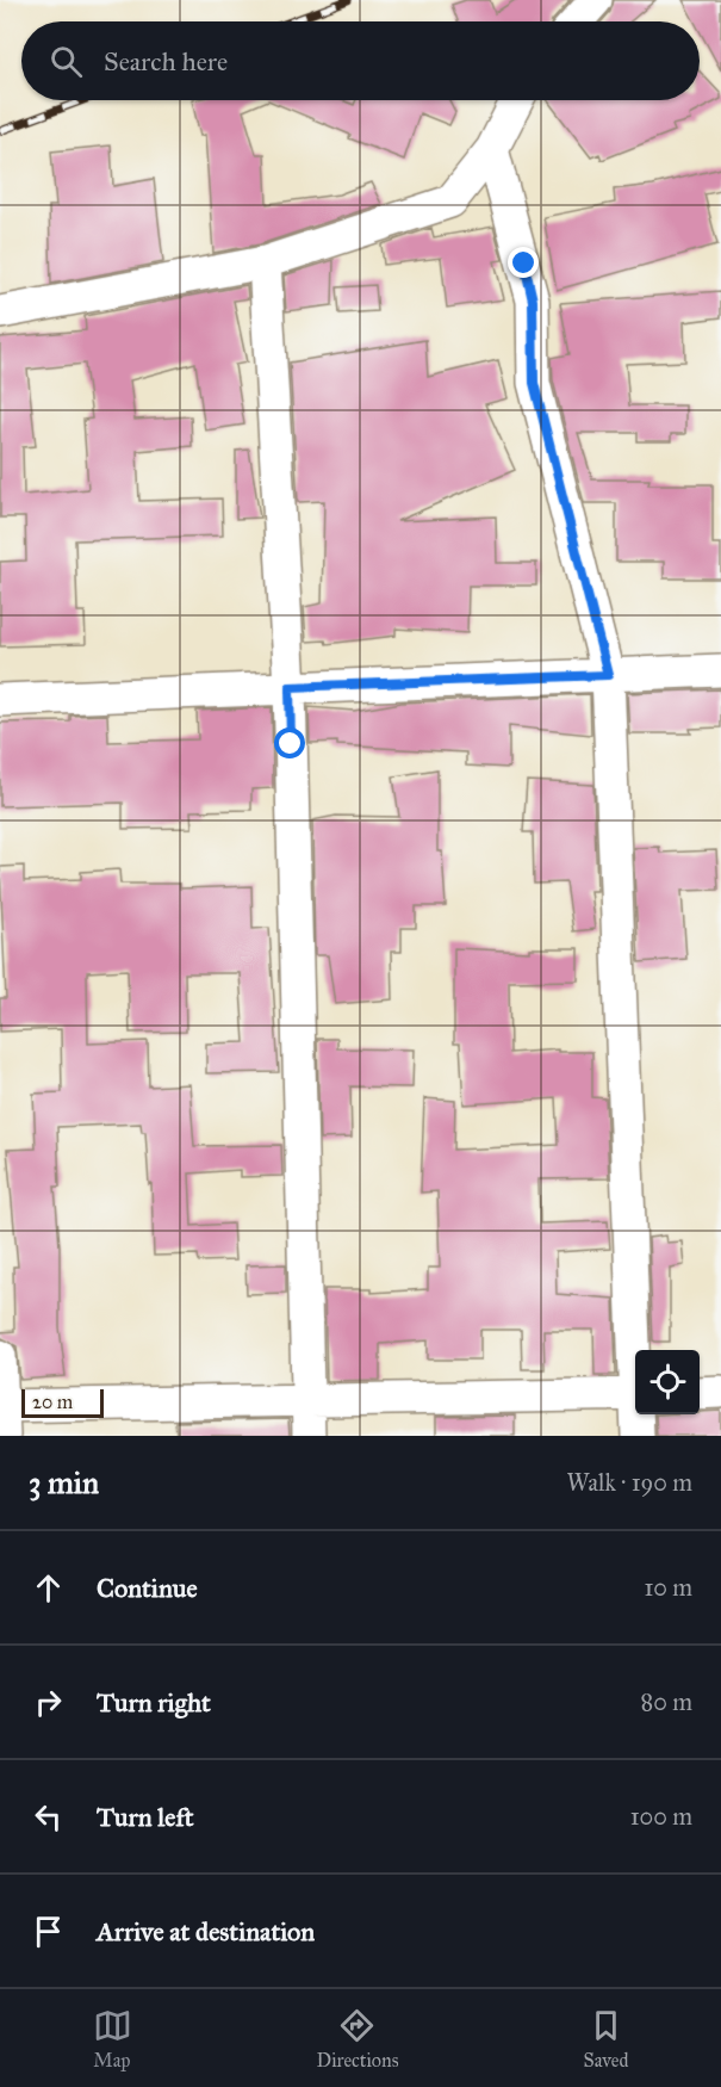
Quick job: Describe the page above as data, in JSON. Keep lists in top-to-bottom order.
{
  "scale_bar": "20 m",
  "page": {
    "search": "Search here",
    "scale": "20 m",
    "heading": ["3 min", "Walk · 190 m"],
    "list": [
      ["Continue", "10 m"],
      ["Turn right", "80 m"],
      ["Turn left", "100 m"],
      "Arrive at destination"
    ],
    "nav": ["Map", "Directions", "Saved"]
  }
}
